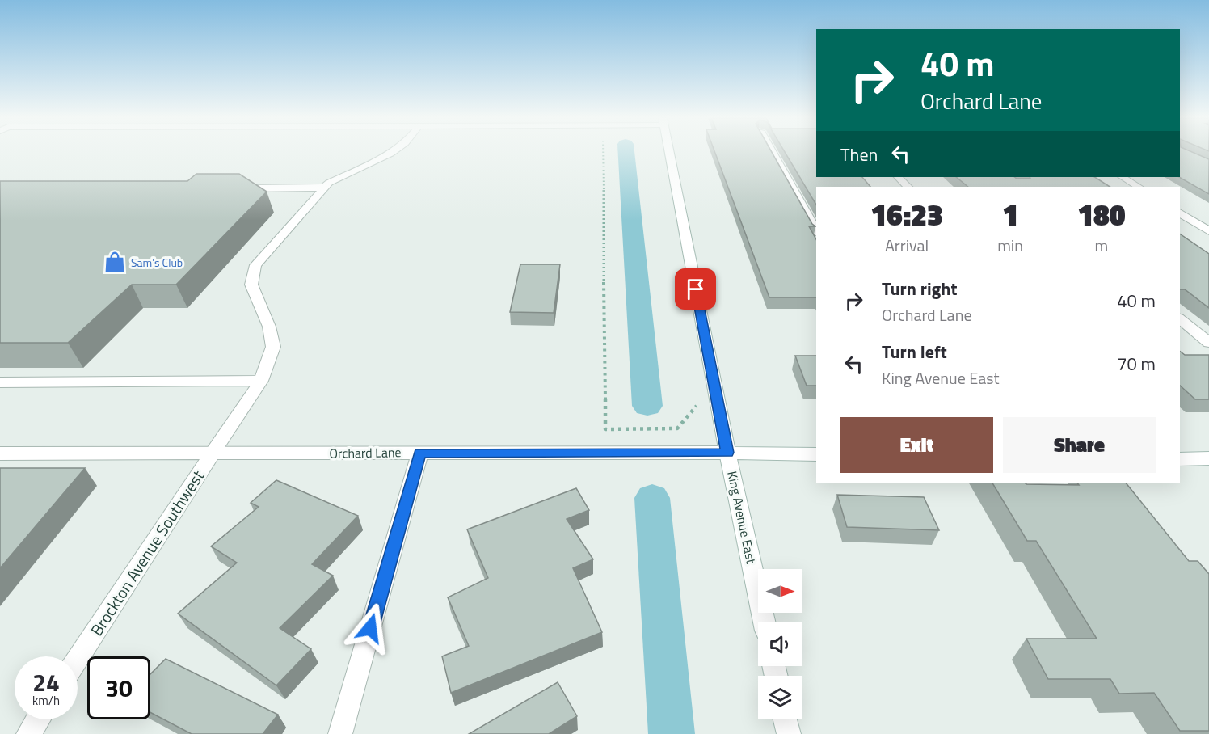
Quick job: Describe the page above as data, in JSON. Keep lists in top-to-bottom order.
{
  "streets": {
    "street": ["Orchard Lane", "King Avenue East", "Brockton Avenue Southwest"]
  },
  "crossings": [
    ["Orchard Lane", "King Avenue East"],
    ["Orchard Lane", "Brockton Avenue Southwest"]
  ],
  "places": {
    "shop": ["Sam's Club"]
  },
  "north": "right",
  "page": {
    "turn": ["40 m", "Orchard Lane"],
    "then": "Then",
    "eta": [
      "16:23",
      "Arrival",
      "1",
      "min",
      "180",
      "m"
    ],
    "list": [
      {
        "name": "Turn right",
        "note": "Orchard Lane",
        "value": "40 m"
      },
      {
        "name": "Turn left",
        "note": "King Avenue East",
        "value": "70 m"
      }
    ],
    "buttons": ["Exit", "Share"],
    "speed": "24 km/h",
    "limit": "30"
  }
}
